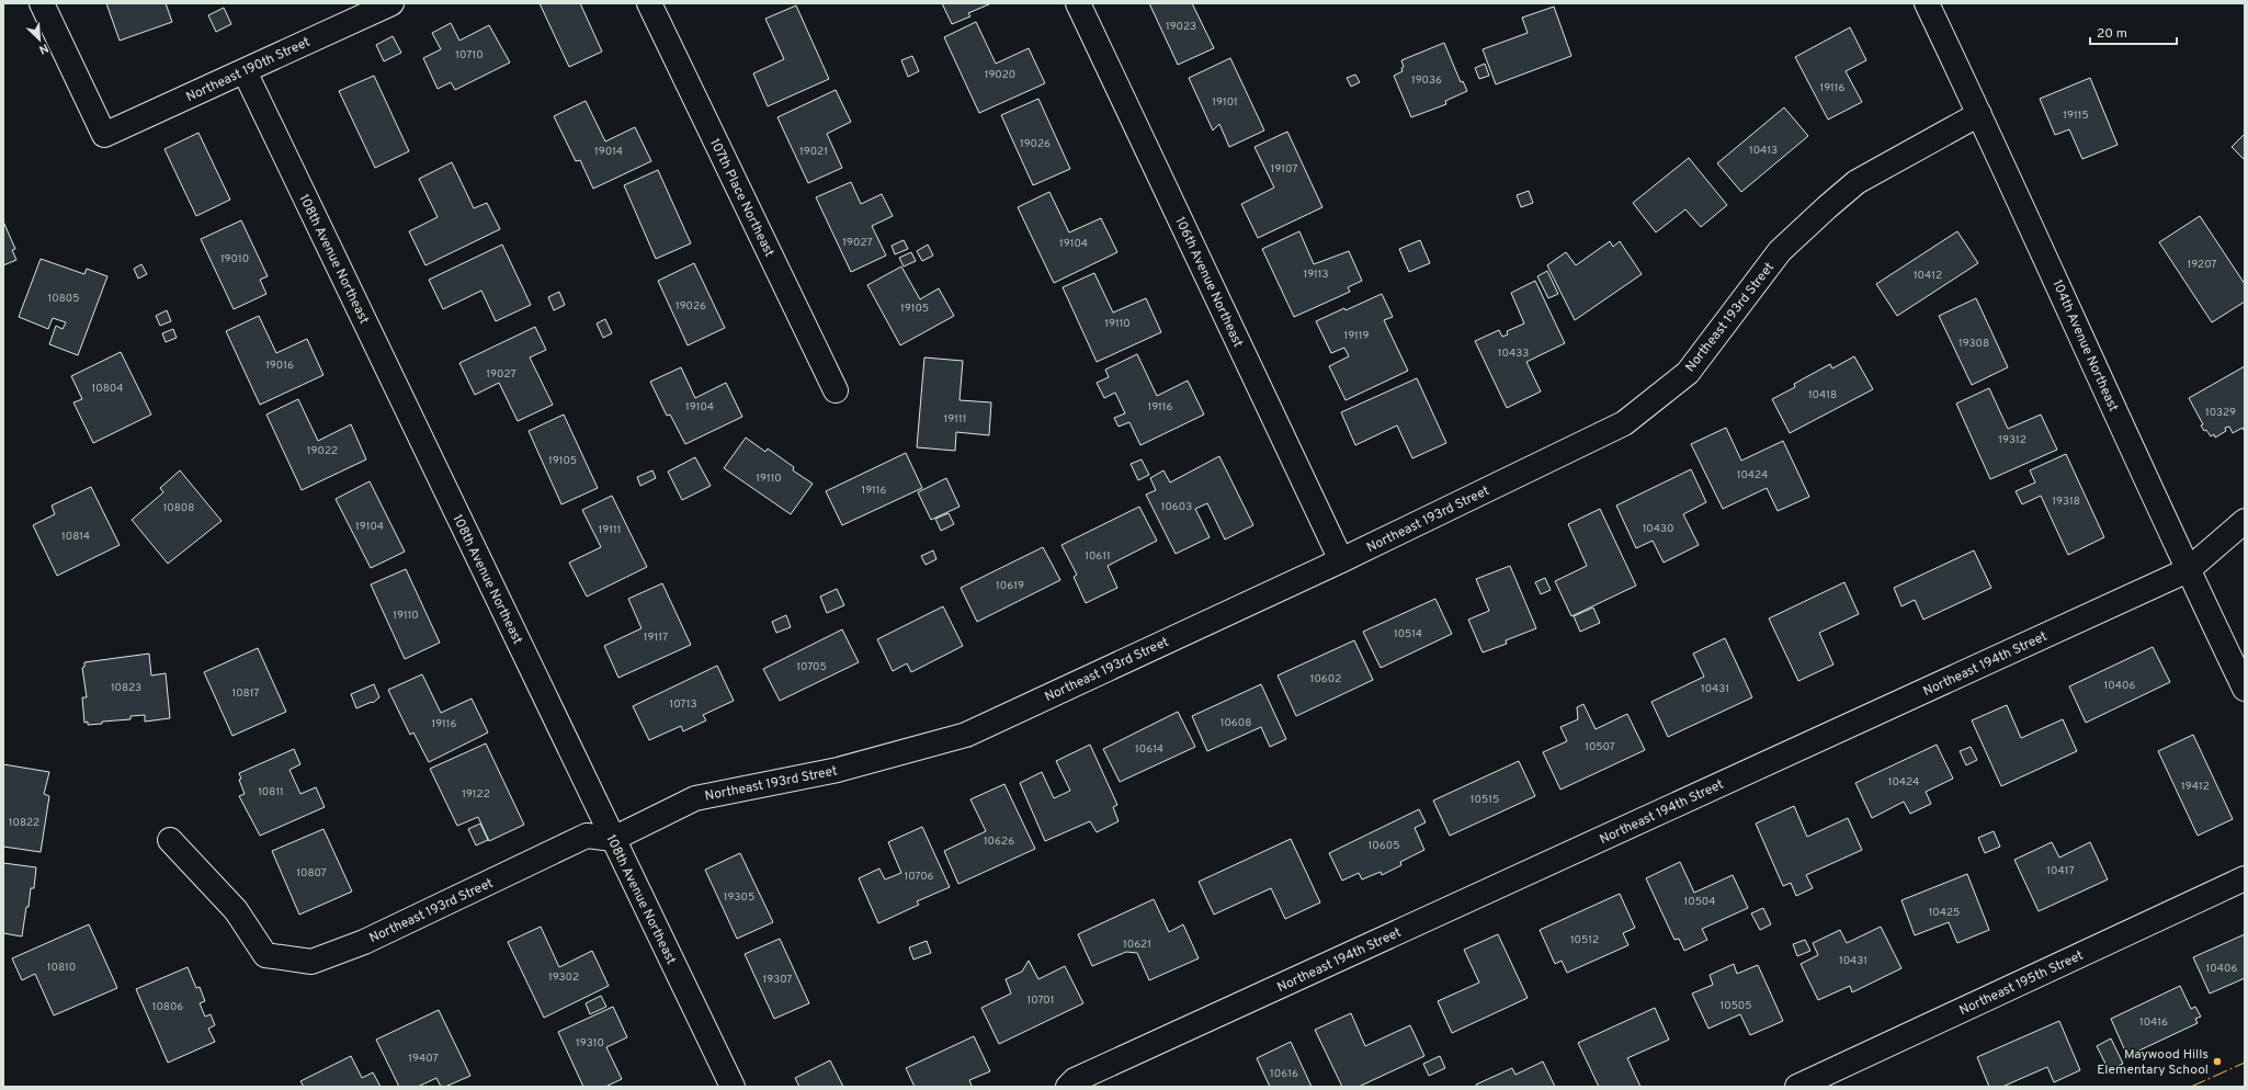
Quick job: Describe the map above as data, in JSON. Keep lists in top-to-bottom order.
{
  "streets": {
    "street": [
      "Northeast 190th Street",
      "107th Place Northeast",
      "108th Avenue Northeast",
      "106th Avenue Northeast",
      "Northeast 193rd Street",
      "104th Avenue Northeast",
      "Northeast 194th Street",
      "Northeast 195th Street"
    ]
  },
  "crossings": [
    ["Northeast 190th Street", "108th Avenue Northeast"],
    ["108th Avenue Northeast", "Northeast 193rd Street"],
    ["106th Avenue Northeast", "Northeast 193rd Street"],
    ["Northeast 193rd Street", "104th Avenue Northeast"],
    ["104th Avenue Northeast", "Northeast 194th Street"]
  ],
  "places": ["Maywood Hills Elementary School"],
  "house_numbers": [
    "19023",
    "10710",
    "19020",
    "19036",
    "19116",
    "19101",
    "19115",
    "19026",
    "10413",
    "19014",
    "19021",
    "19107",
    "19027",
    "19104",
    "19010",
    "19207",
    "19113",
    "10412",
    "10805",
    "19026",
    "19105",
    "19110",
    "19119",
    "19308",
    "10433",
    "19016",
    "19027",
    "10804",
    "10418",
    "19104",
    "19116",
    "10329",
    "19111",
    "19312",
    "19022",
    "19105",
    "10424",
    "19110",
    "19116",
    "19318",
    "10603",
    "10808",
    "19104",
    "10430",
    "19111",
    "10814",
    "10611",
    "10619",
    "19110",
    "10514",
    "19117",
    "10705",
    "10602",
    "10406",
    "10823",
    "10431",
    "10817",
    "10713",
    "10608",
    "19116",
    "10507",
    "10614",
    "10424",
    "19412",
    "10811",
    "19122",
    "10515",
    "10822",
    "10626",
    "10605",
    "10417",
    "10807",
    "10706",
    "19305",
    "10504",
    "10425",
    "10512",
    "10621",
    "10431",
    "10810",
    "10406",
    "19302",
    "19307",
    "10701",
    "10505",
    "10806",
    "10416",
    "19310",
    "19407",
    "10616"
  ],
  "scale_bar": "20 m",
  "north": "bottom right"
}
